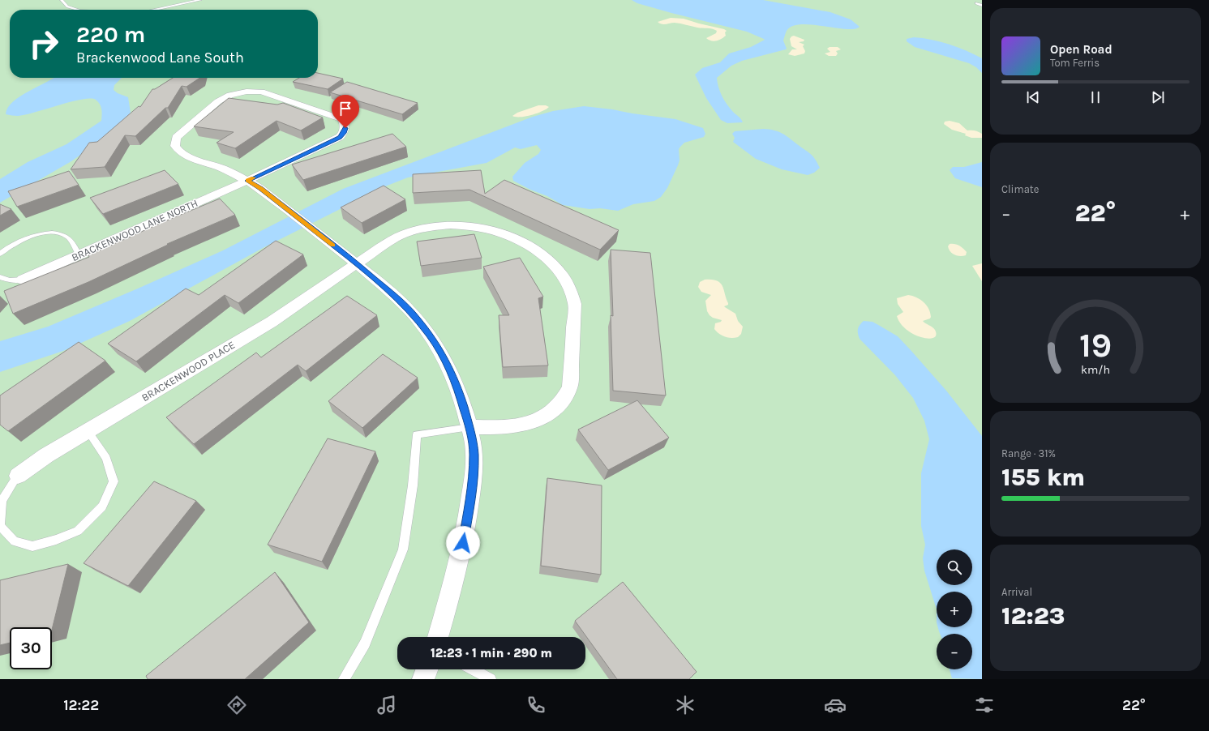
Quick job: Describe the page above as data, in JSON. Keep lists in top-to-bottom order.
{
  "streets": {
    "street": ["BRACKENWOOD LANE NORTH", "BRACKENWOOD PLACE"]
  },
  "page": {
    "turn": ["220 m", "Brackenwood Lane South"],
    "song": ["Open Road", "Tom Ferris"],
    "tile": [
      "Climate",
      ["Range · 31%", "155 km"],
      ["Arrival", "12:23"]
    ],
    "heat": ["−", "22°", "+"],
    "map_buttons": ["+", "−"],
    "limit": "30",
    "trip": "12:23 · 1 min · 290 m",
    "tabs": ["12:22", "22°"],
    "gauge": ["19", "km/h"]
  }
}
